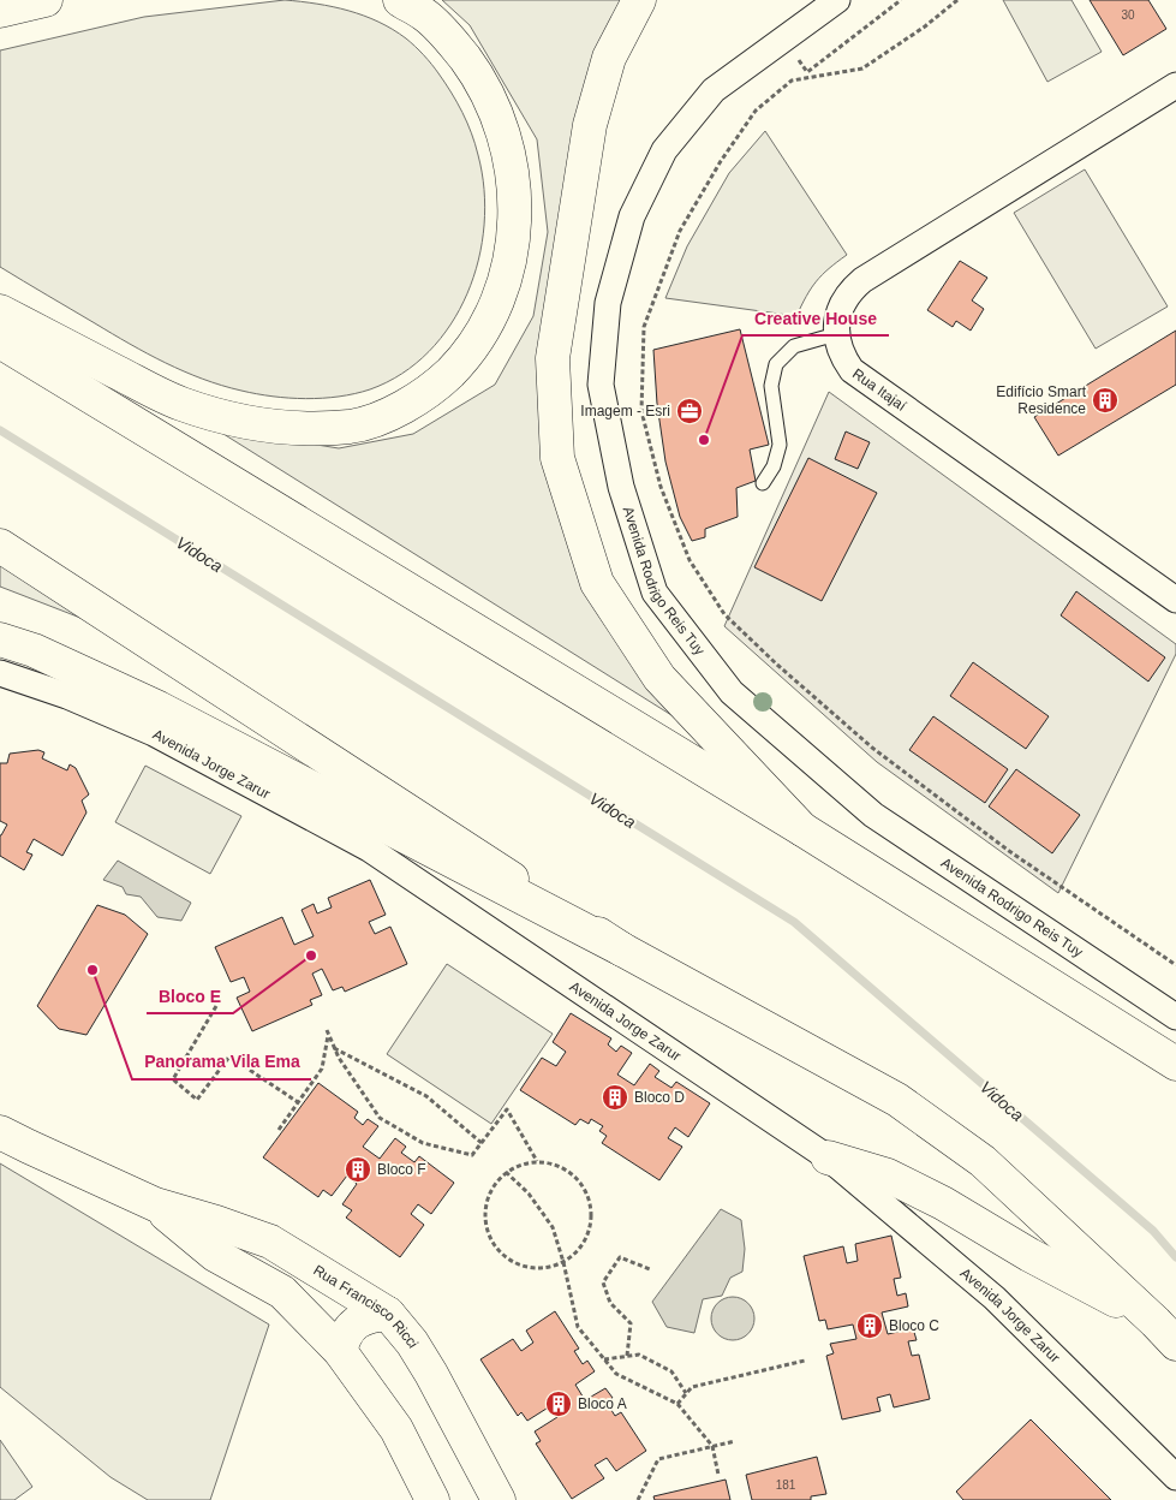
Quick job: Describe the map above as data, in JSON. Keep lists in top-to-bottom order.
{
  "streets": {
    "main road": ["Rua Francisco Ricci"],
    "street": ["Rua Itajaí", "Avenida Rodrigo Reis Tuy", "Avenida Jorge Zarur"]
  },
  "water": ["Vidoca"],
  "places": {
    "building": [
      "Edifício Smart Residence",
      "Bloco D",
      "Bloco F",
      "Bloco C",
      "Bloco A"
    ],
    "office": ["Imagem - Esri"],
    "other": ["Creative House", "Bloco E", "Panorama Vila Ema"]
  },
  "house_numbers": ["30", "181"]
}
